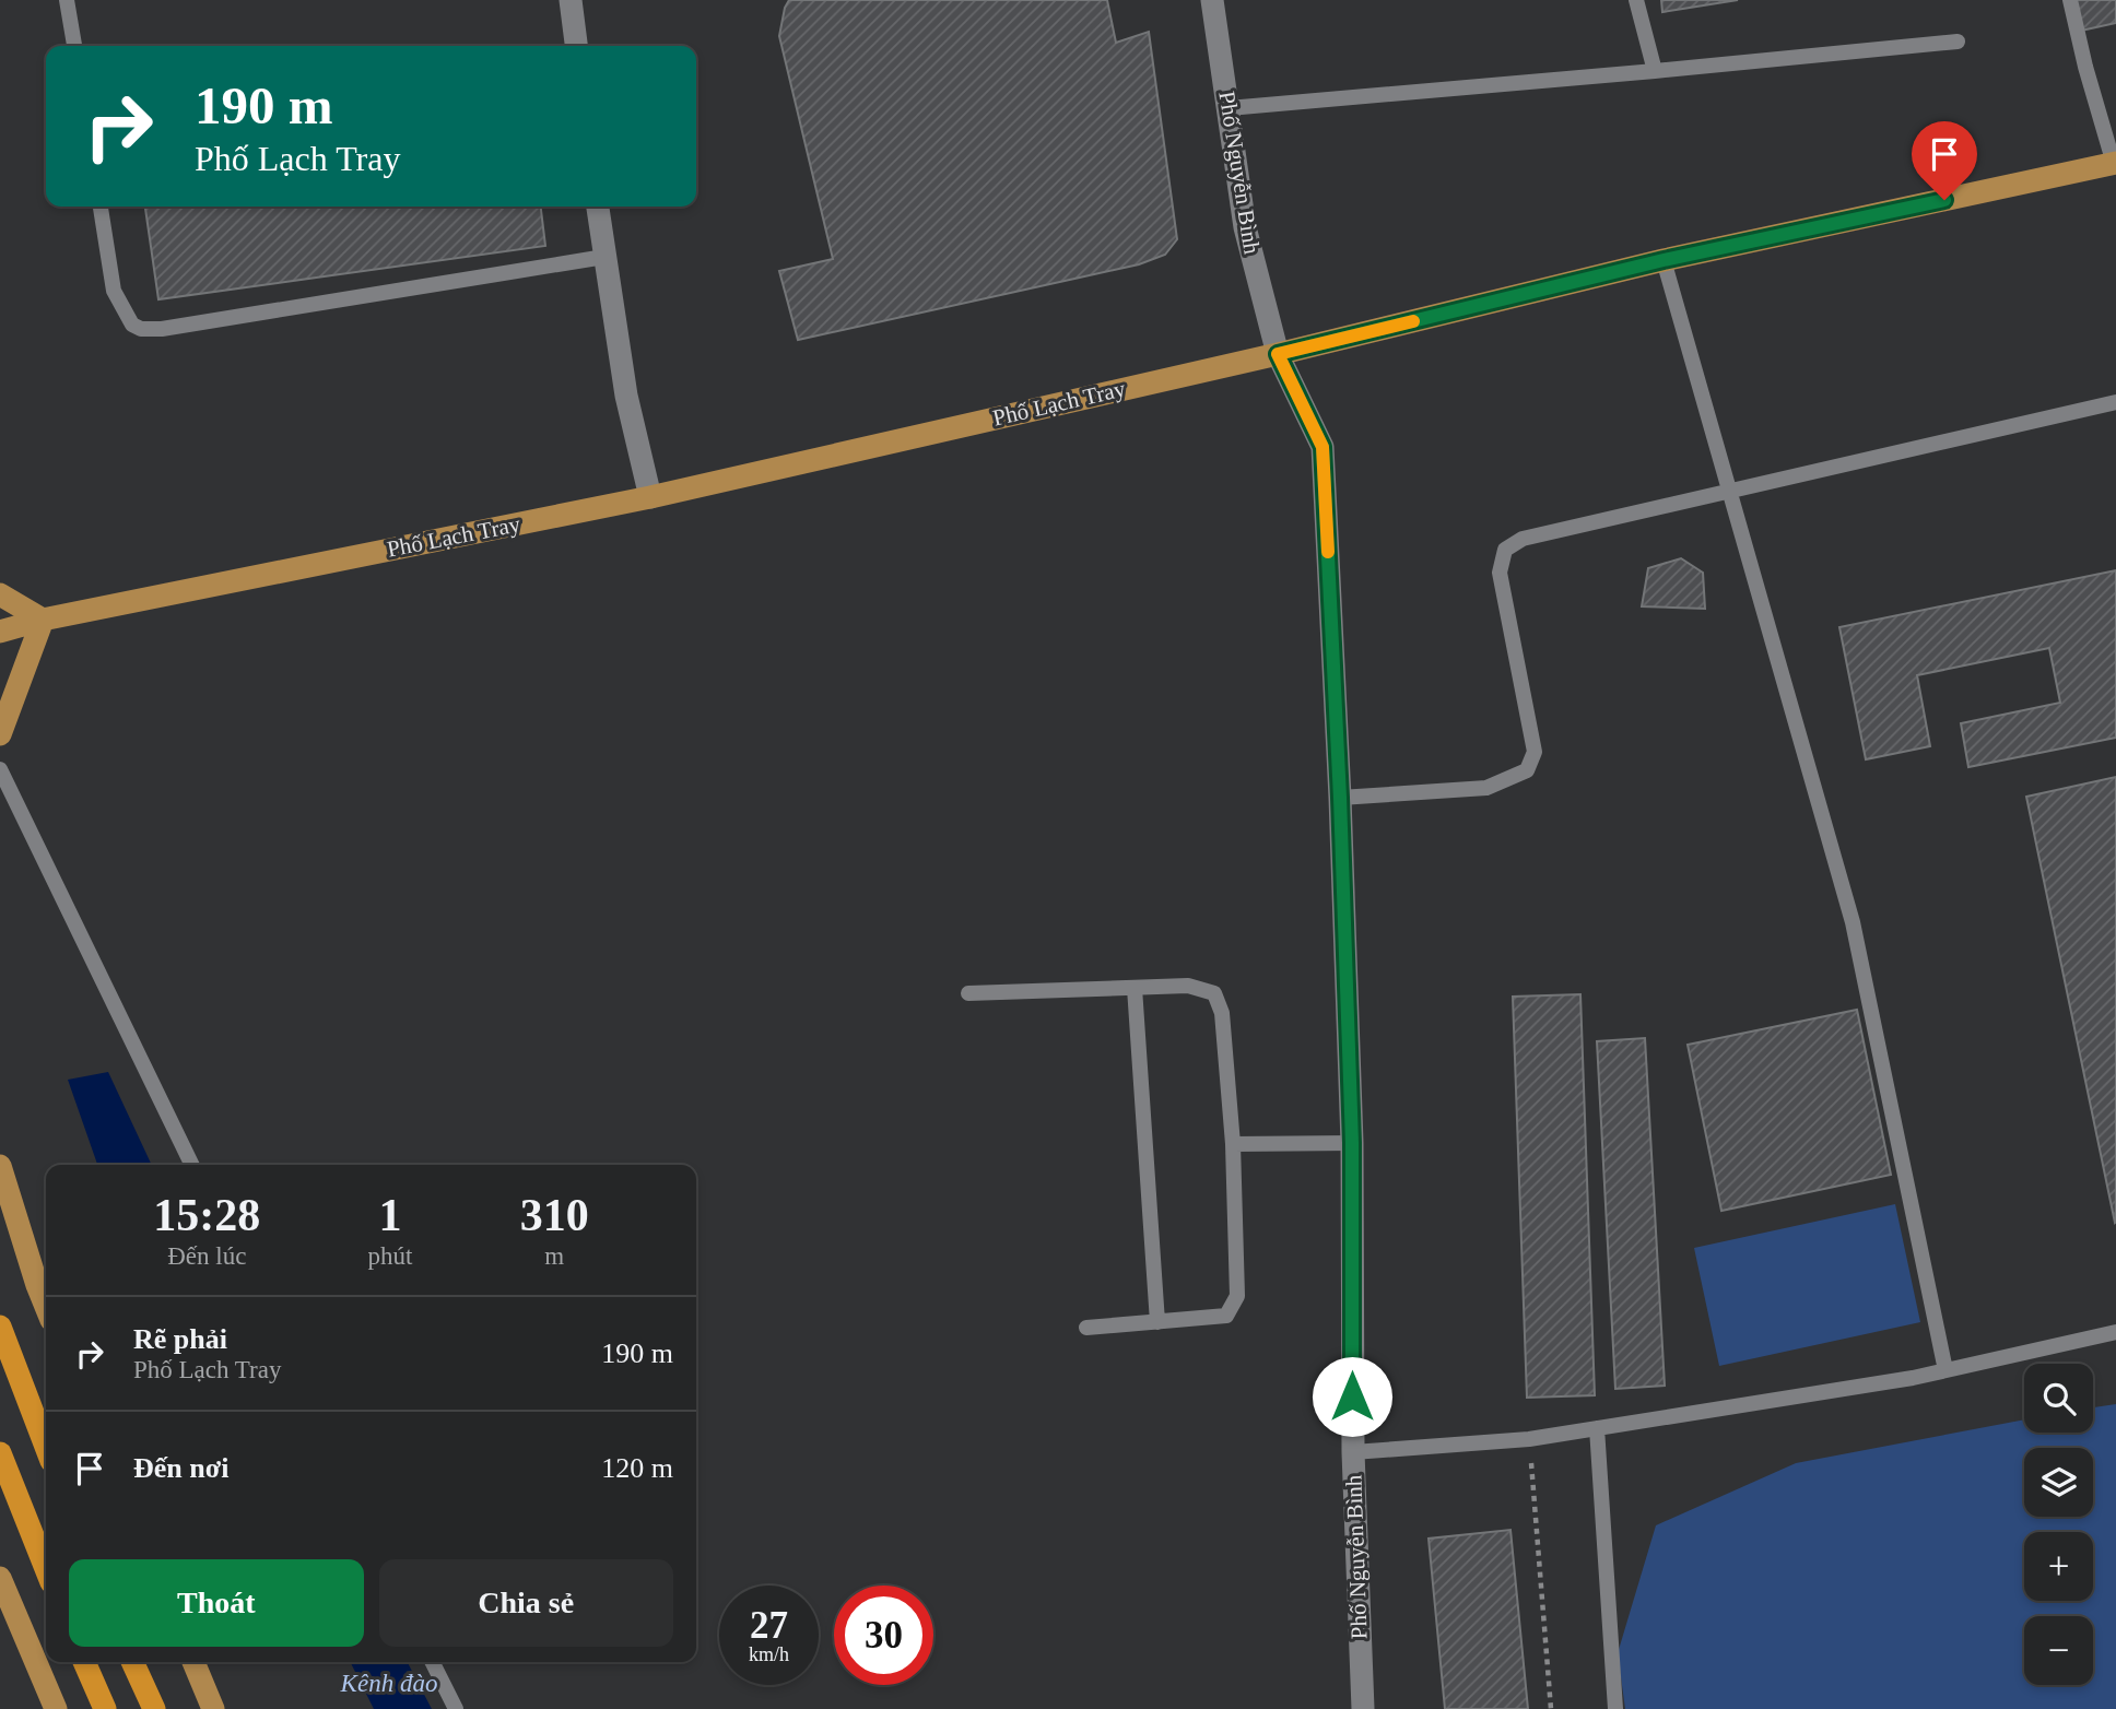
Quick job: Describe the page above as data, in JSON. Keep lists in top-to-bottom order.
{
  "streets": {
    "main road": ["Phố Lạch Tray"],
    "street": ["Phố Nguyễn Bình"]
  },
  "crossings": [
    ["Phố Nguyễn Bình", "Phố Lạch Tray"]
  ],
  "water": ["Kênh đào"],
  "page": {
    "turn": ["190 m", "Phố Lạch Tray"],
    "eta": [
      "15:28",
      "Đến lúc",
      "1",
      "phút",
      "310",
      "m"
    ],
    "list": [
      {
        "name": "Rẽ phải",
        "note": "Phố Lạch Tray",
        "value": "190 m"
      },
      {
        "name": "Đến nơi",
        "value": "120 m"
      }
    ],
    "map_buttons": ["+", "−"],
    "buttons": ["Thoát", "Chia sẻ"],
    "speed": "27 km/h",
    "limit": "30"
  }
}
